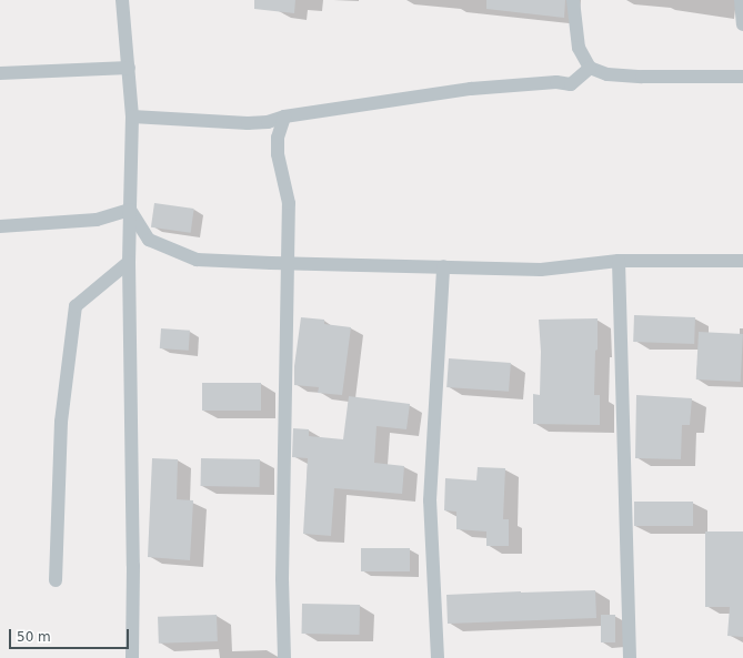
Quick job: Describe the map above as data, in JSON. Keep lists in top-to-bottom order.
{
  "scale_bar": "50 m"
}
